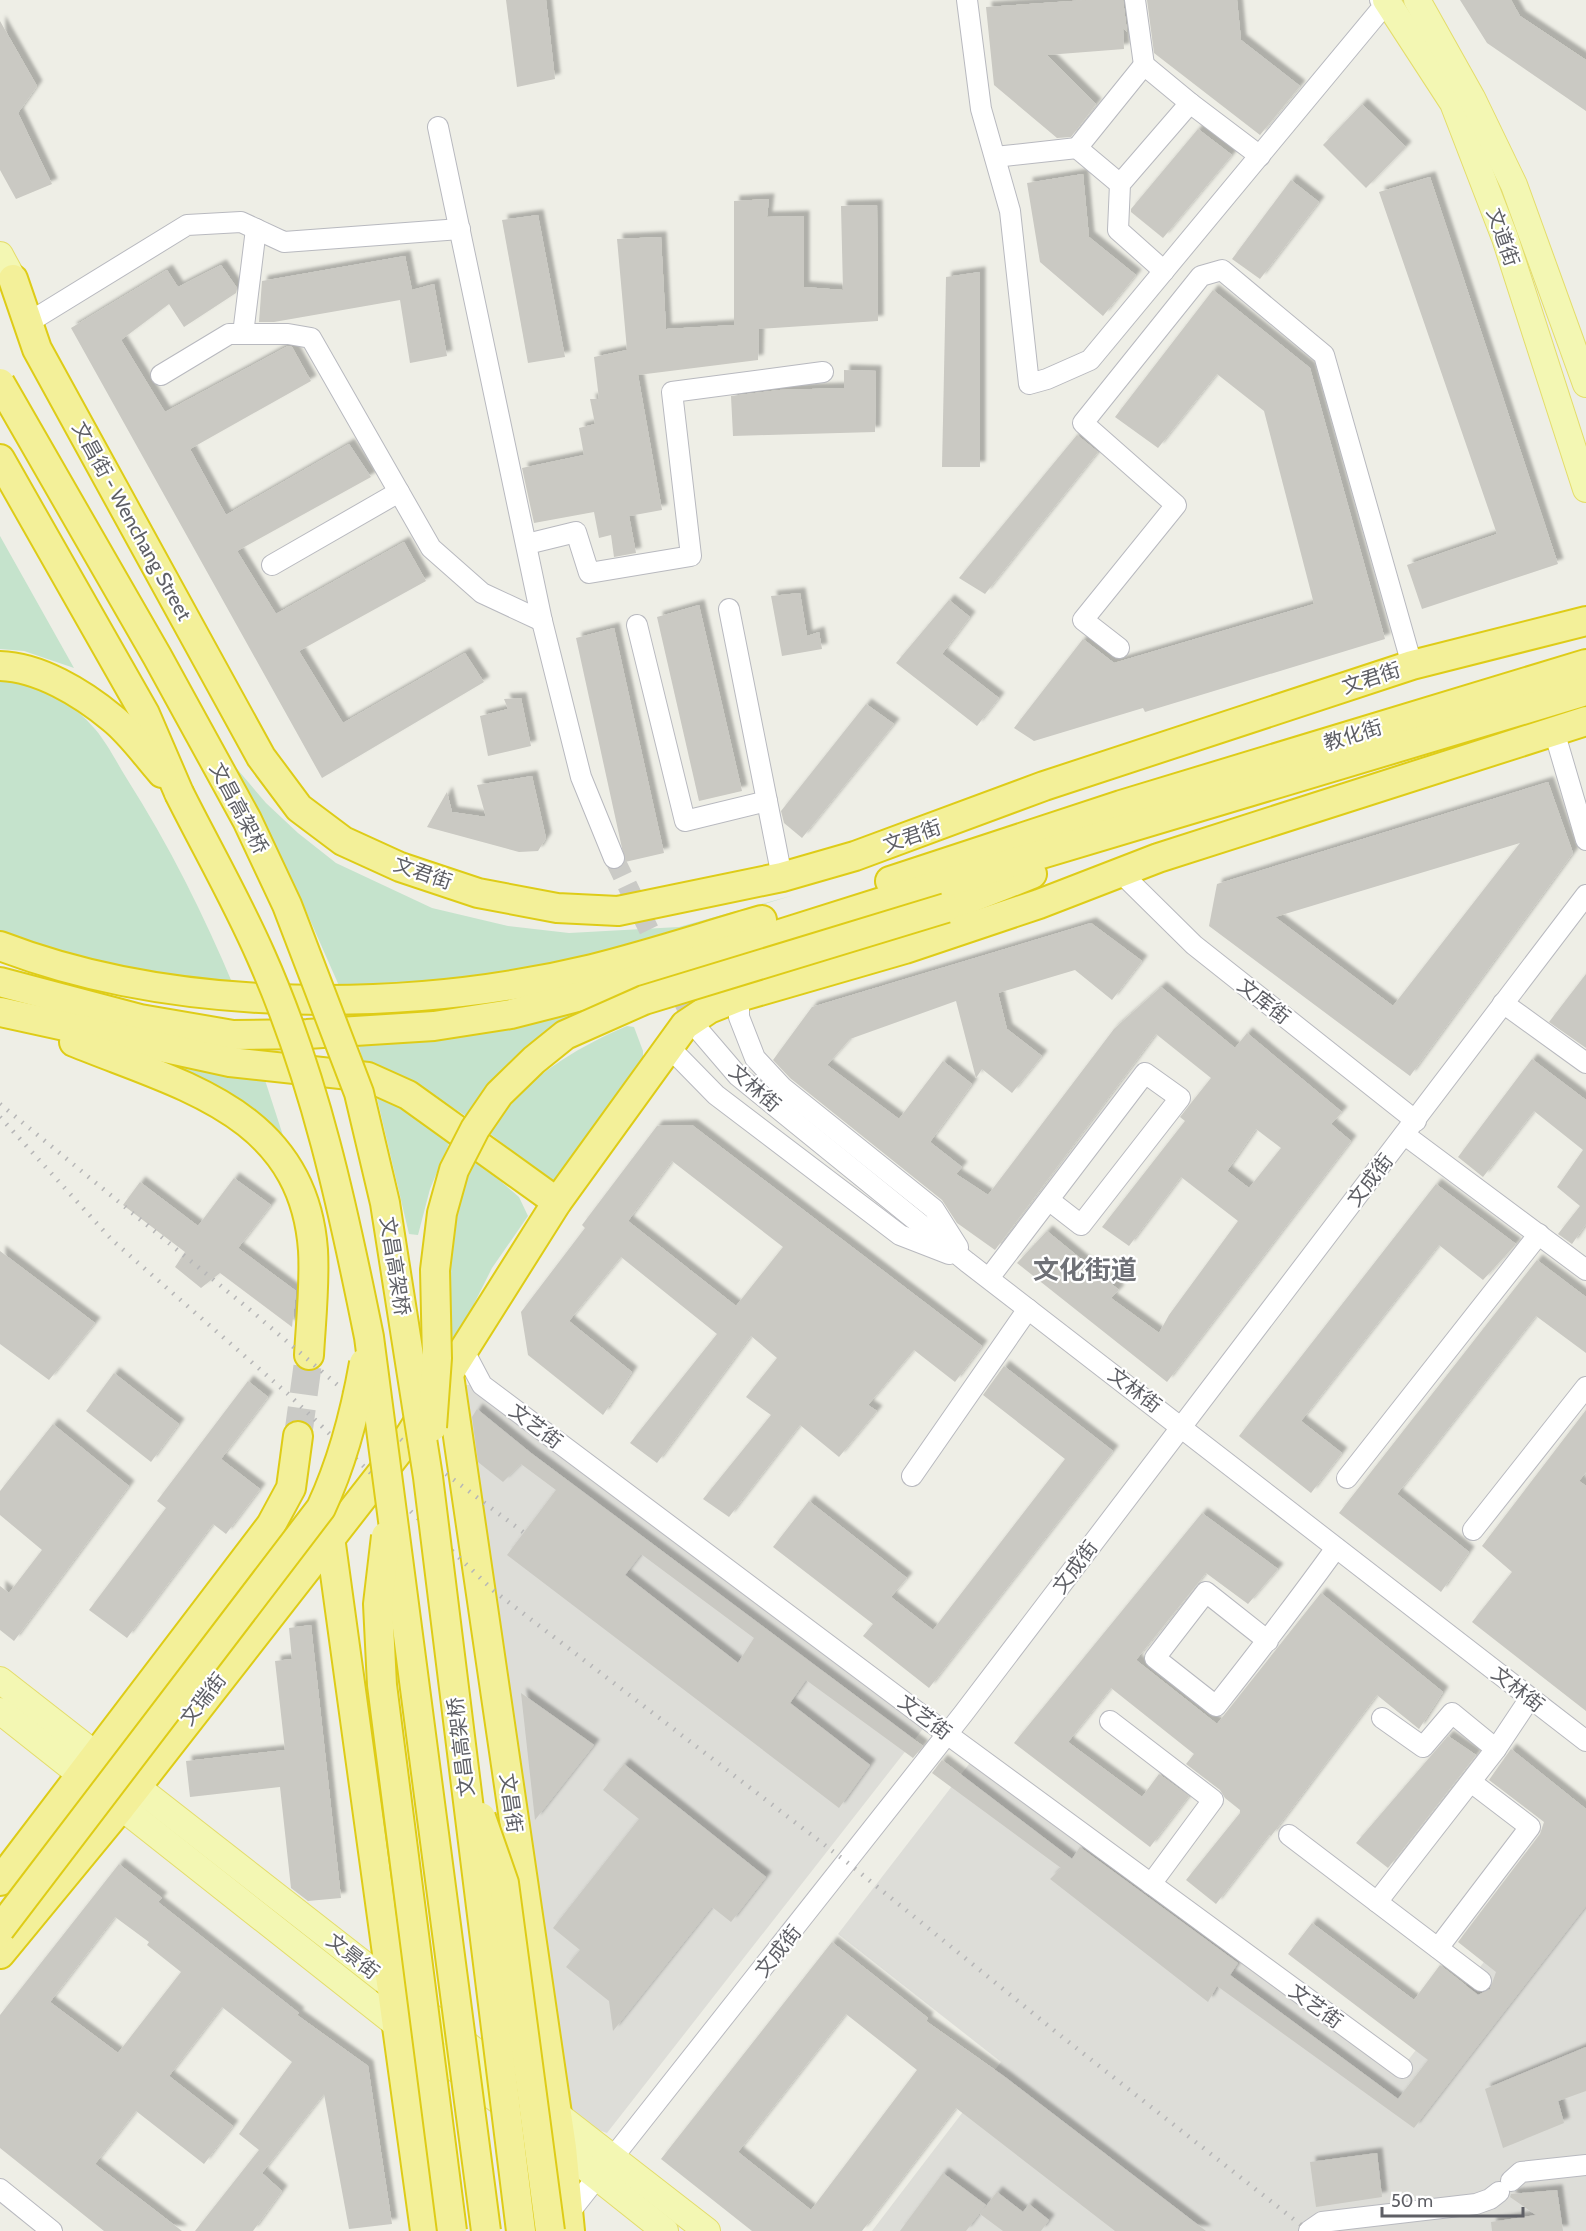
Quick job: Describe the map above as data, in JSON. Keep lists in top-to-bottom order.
{
  "streets": {
    "highway": [
      "文昌街 - Wenchang Street",
      "文君街",
      "教化街",
      "文昌高架桥",
      "文瑞街",
      "文昌街"
    ],
    "main road": ["文道街", "文景街"],
    "street": [
      "文库街",
      "文林街",
      "文成街",
      "文艺街"
    ]
  },
  "crossings": [
    ["文昌街 - Wenchang Street", "文君街"],
    ["文库街", "文成街"],
    ["文林街", "文成街"],
    ["文成街", "文艺街"],
    ["文成街", "文昌街"],
    ["文成街", "文景街"],
    ["文瑞街", "文昌街"],
    ["文瑞街", "文景街"],
    ["文昌街", "文景街"]
  ],
  "districts": ["文化街道"],
  "scale_bar": "50 m"
}
